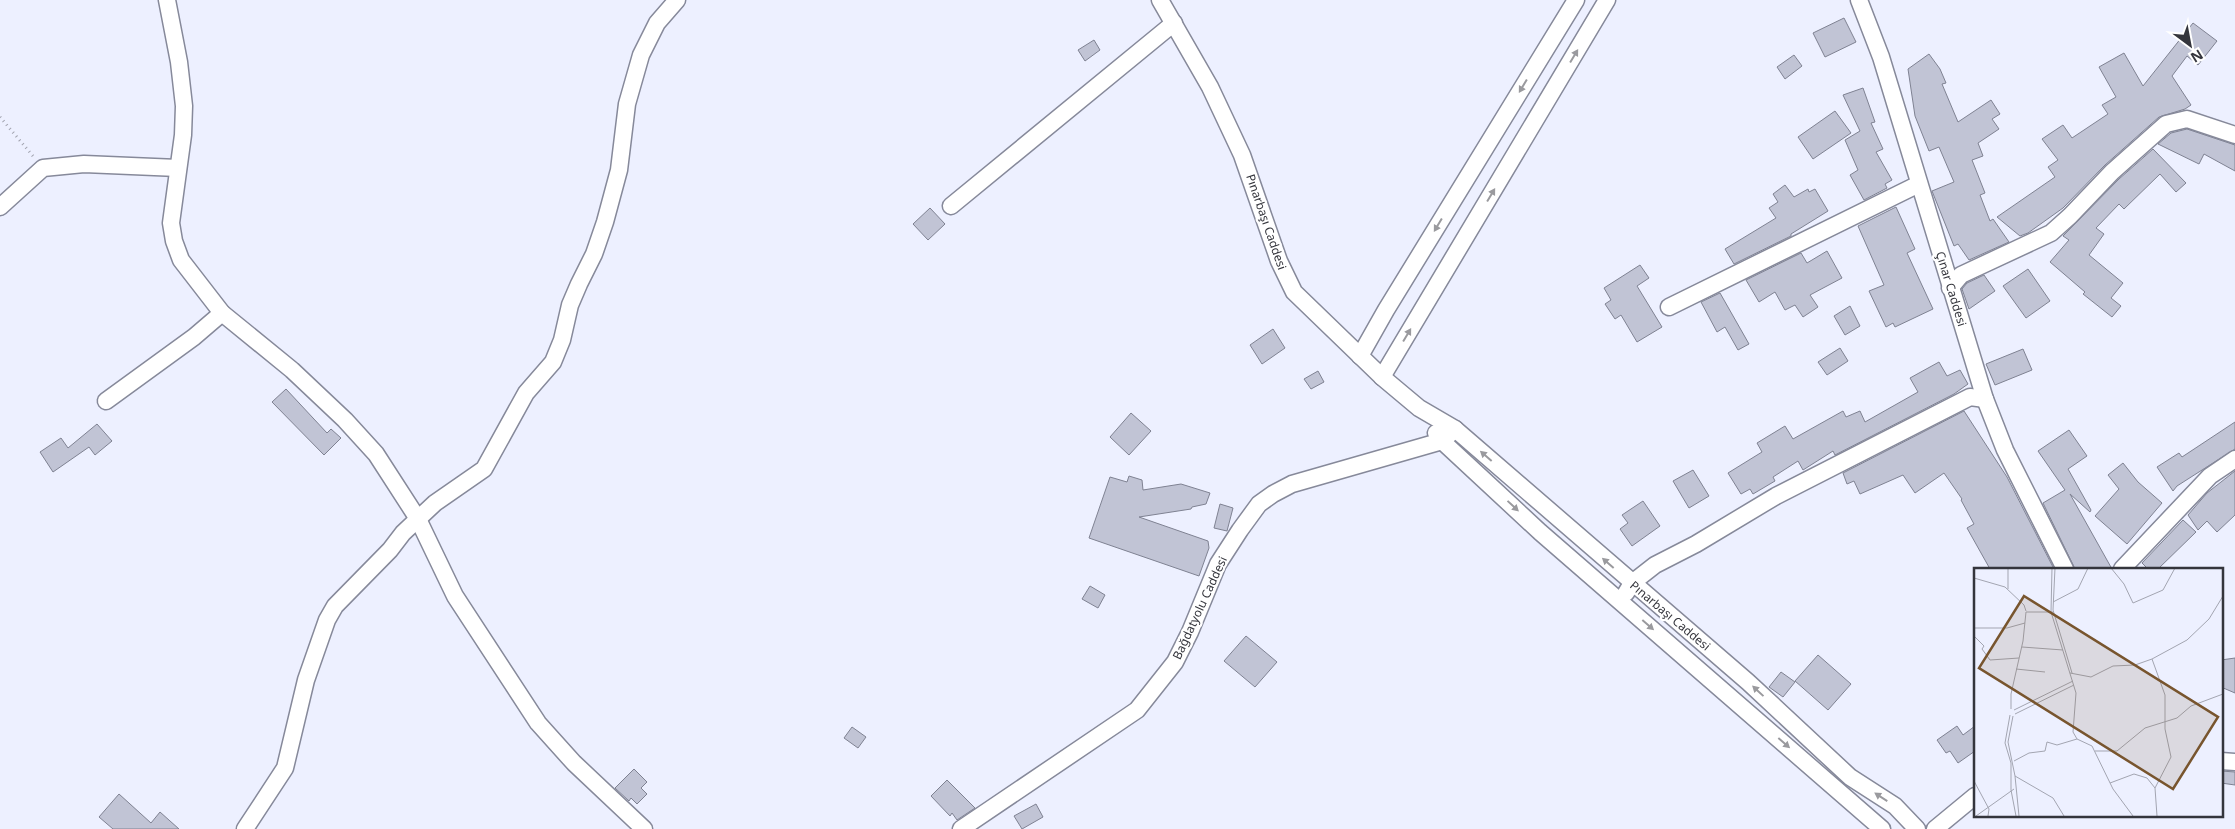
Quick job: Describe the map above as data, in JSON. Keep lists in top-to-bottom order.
{
  "streets": {
    "street": ["Pınarbaşı Caddesi", "Çınar Caddesi", "Bağdatyolu Caddesi"]
  },
  "crossings": [
    ["Pınarbaşı Caddesi", "Bağdatyolu Caddesi"]
  ],
  "north": "bottom right"
}
